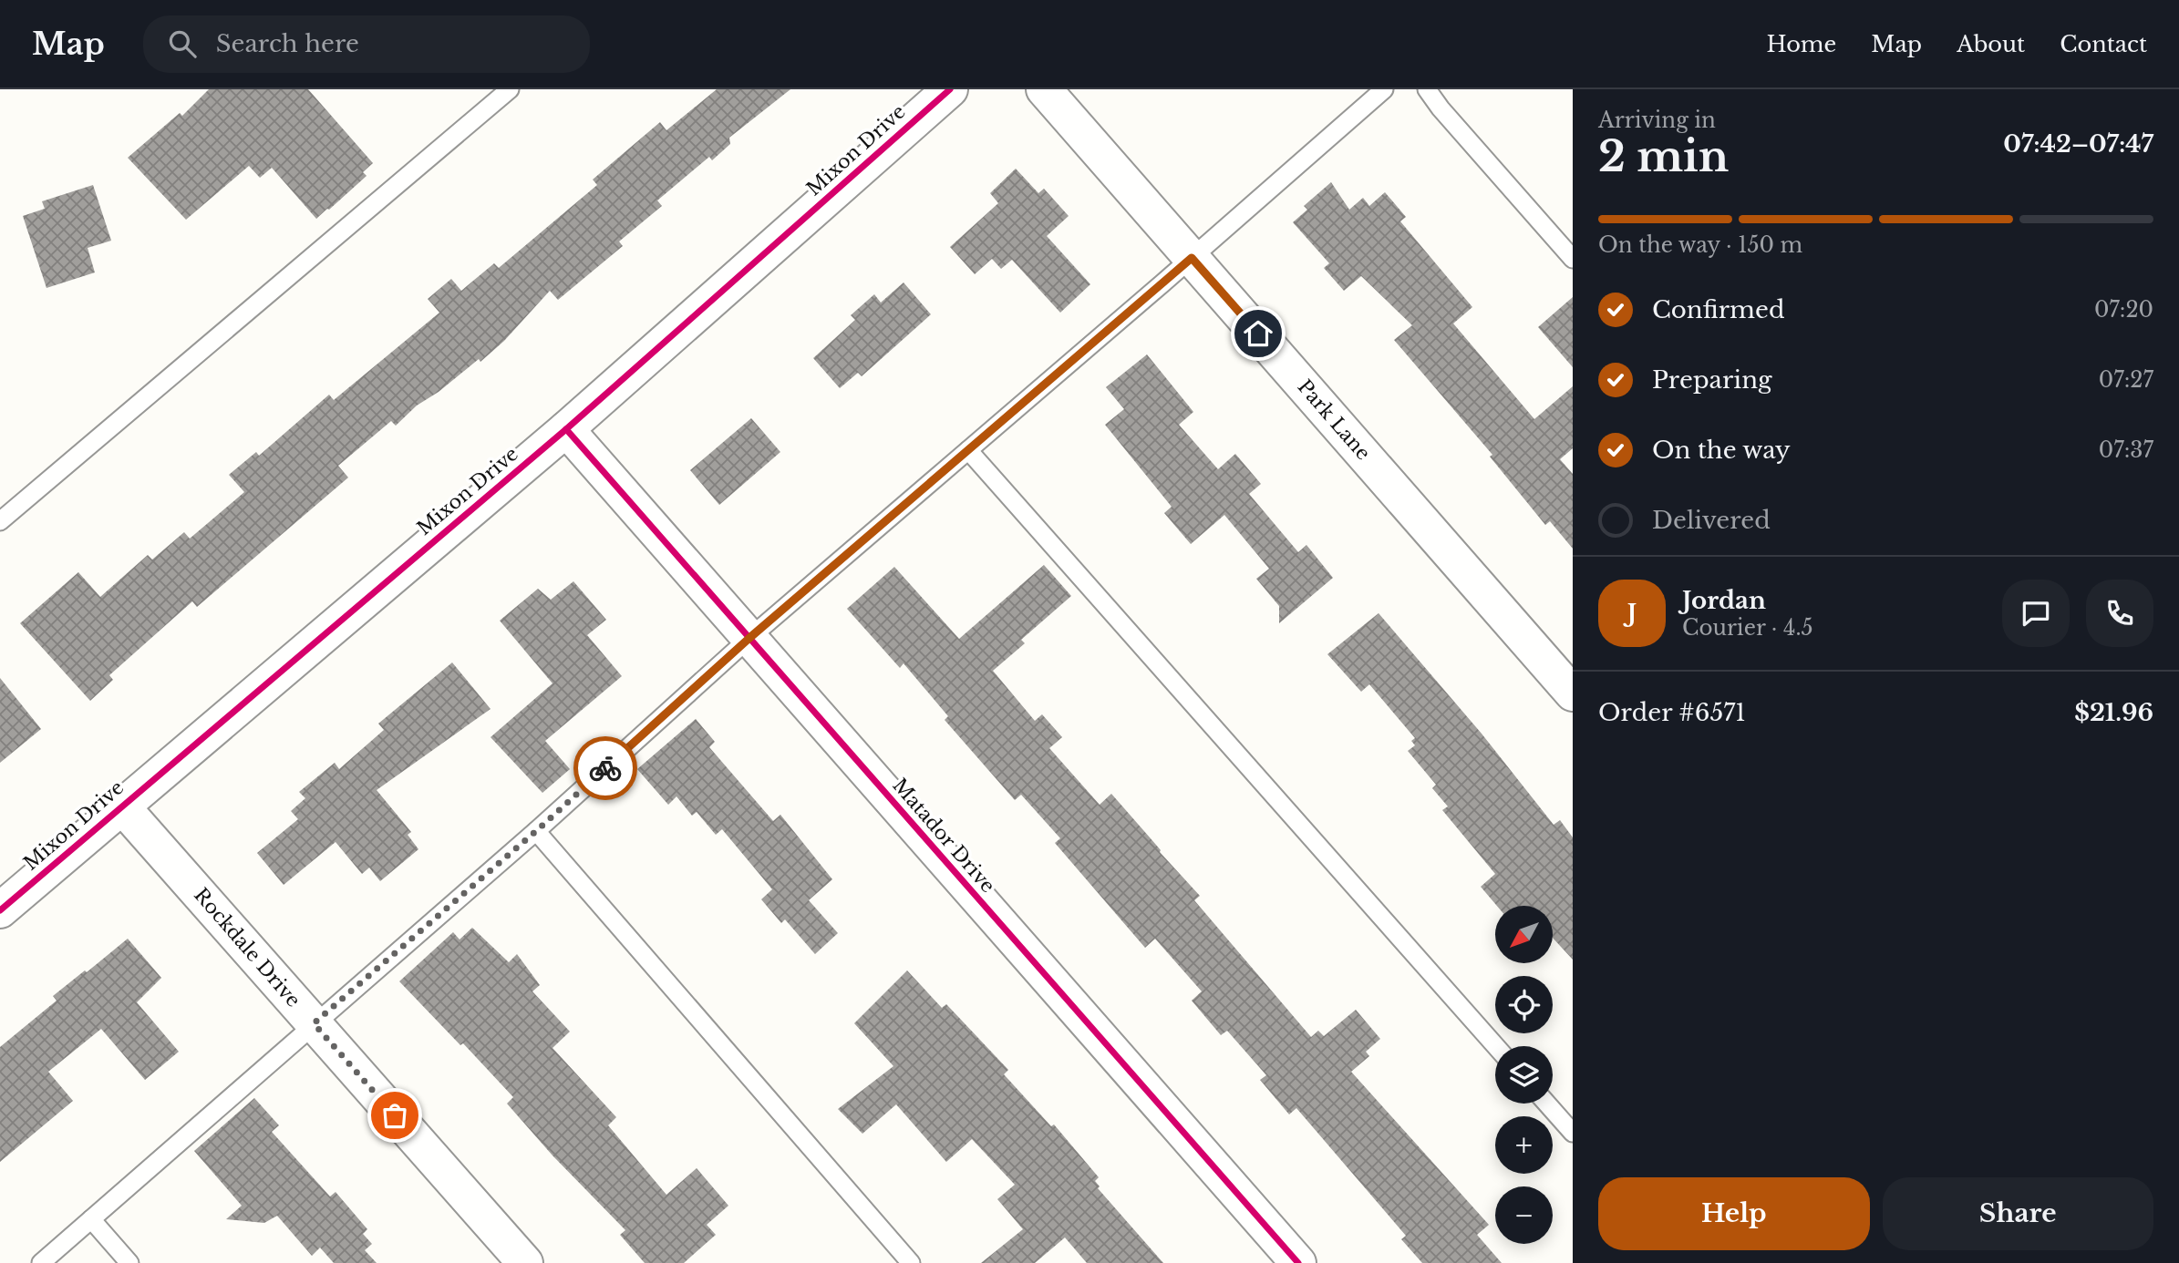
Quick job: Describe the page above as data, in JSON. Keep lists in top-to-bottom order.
{
  "streets": {
    "street": [
      "Mixon Drive",
      "Park Lane",
      "Matador Drive",
      "Rockdale Drive"
    ]
  },
  "crossings": [
    ["Mixon Drive", "Matador Drive"],
    ["Mixon Drive", "Rockdale Drive"]
  ],
  "north": "bottom left",
  "page": {
    "header": "Map",
    "search": "Search here",
    "nav": [
      "Home",
      "Map",
      "About",
      "Contact"
    ],
    "heading": ["2 min", "Arriving in", "07:42–07:47"],
    "panel": [
      "Jordan",
      "Courier · 4.5",
      "Order #6571",
      "$21.96"
    ],
    "bar": "On the way · 150 m",
    "list": [
      ["Confirmed", "07:20"],
      ["Preparing", "07:27"],
      ["On the way", "07:37"],
      "Delivered"
    ],
    "round": "J",
    "map_buttons": ["+", "−"],
    "buttons": ["Help", "Share"]
  }
}
